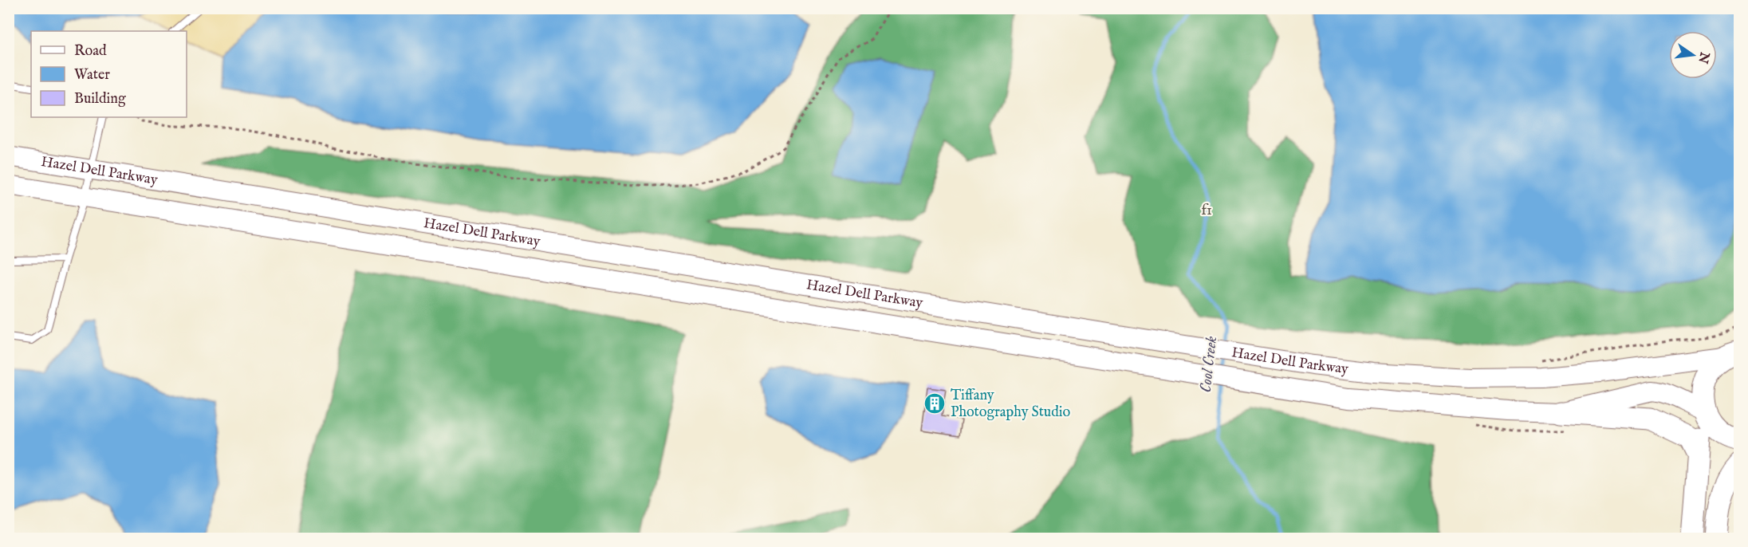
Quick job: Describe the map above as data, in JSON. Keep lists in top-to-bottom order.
{
  "streets": {
    "main road": ["Hazel Dell Parkway"]
  },
  "water": ["Cool Creek"],
  "parks": ["f1"],
  "places": {
    "building": ["Tiffany Photography Studio"]
  },
  "legend": ["Road", "Water", "Building"],
  "north": "right"
}
